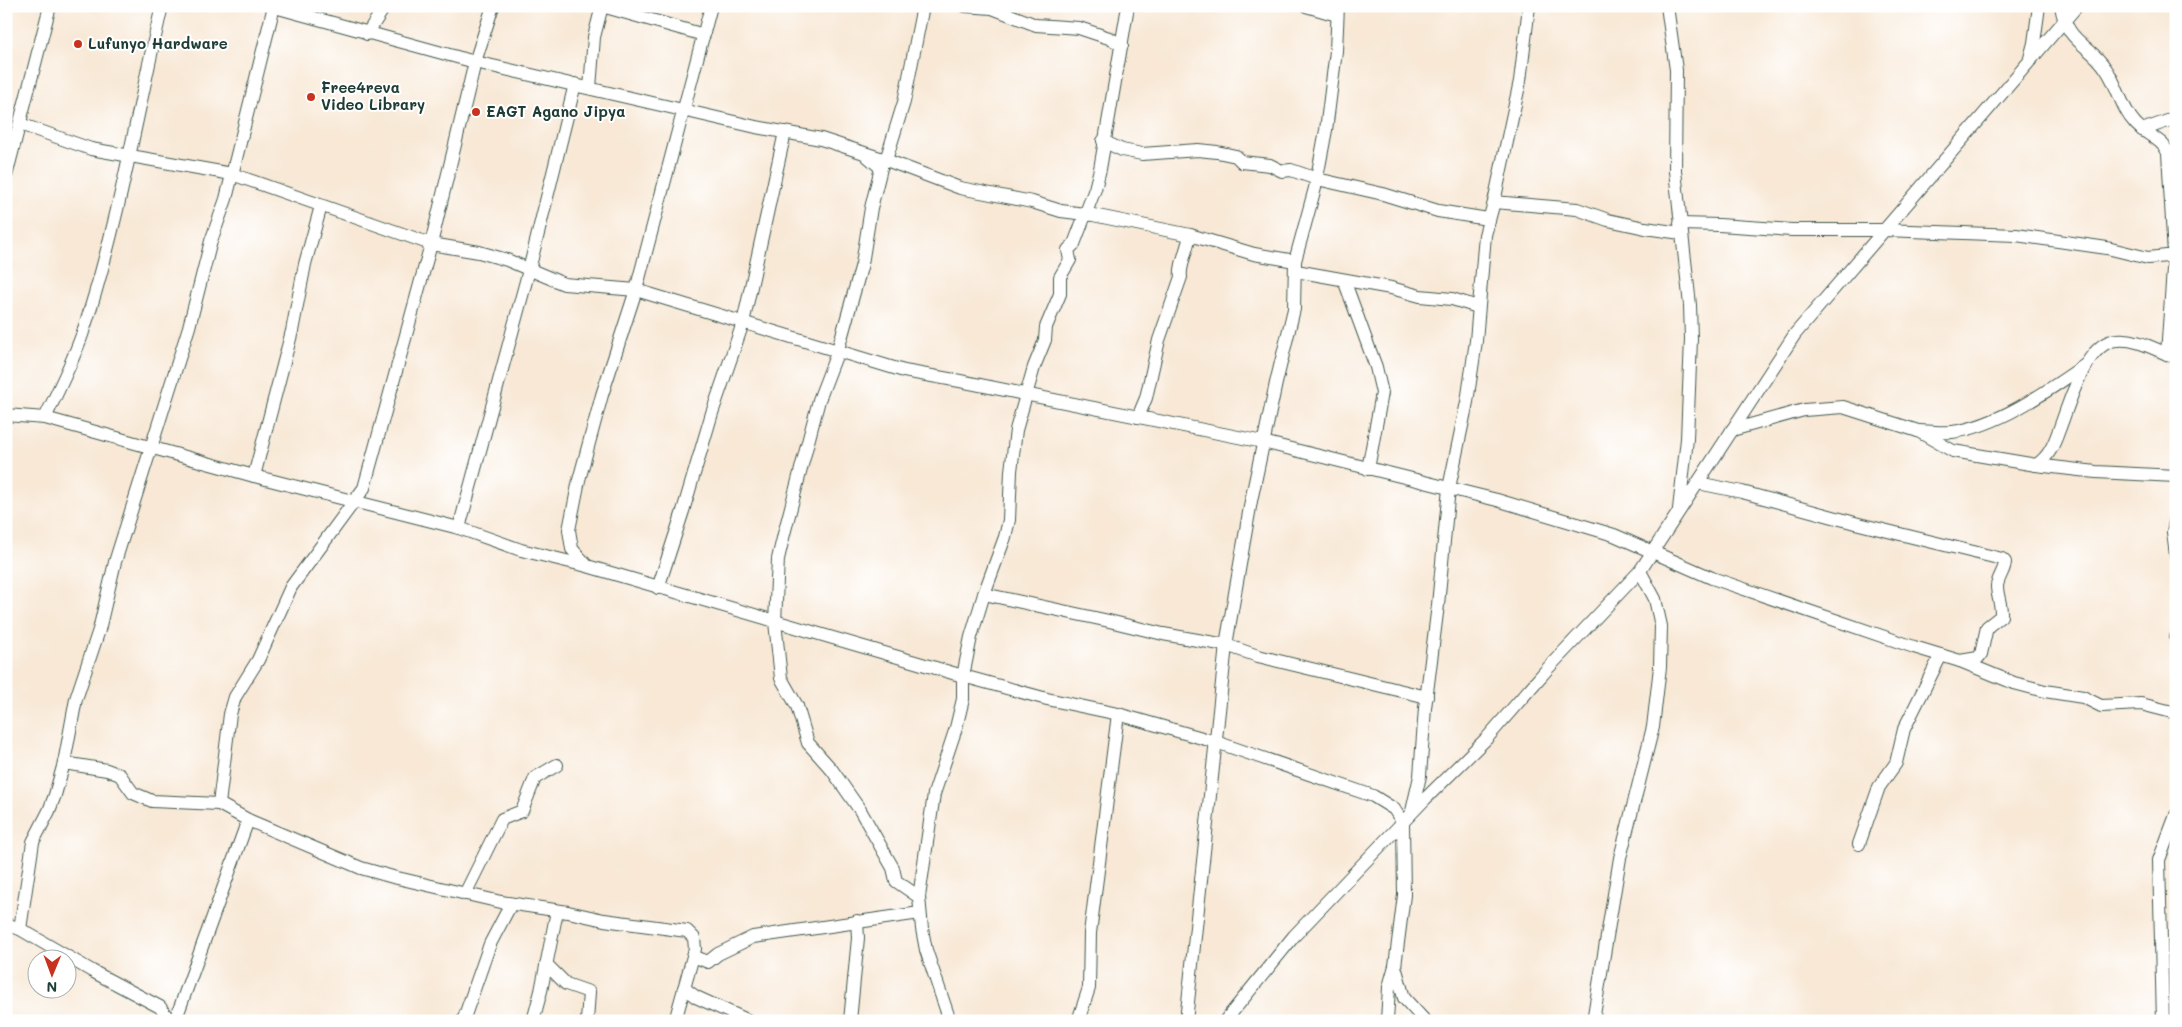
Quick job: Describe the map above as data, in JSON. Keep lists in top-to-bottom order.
{
  "places": ["Lufunyo Hardware", "Free4reva Video Library", "EAGT Agano Jipya"],
  "north": "bottom"
}
